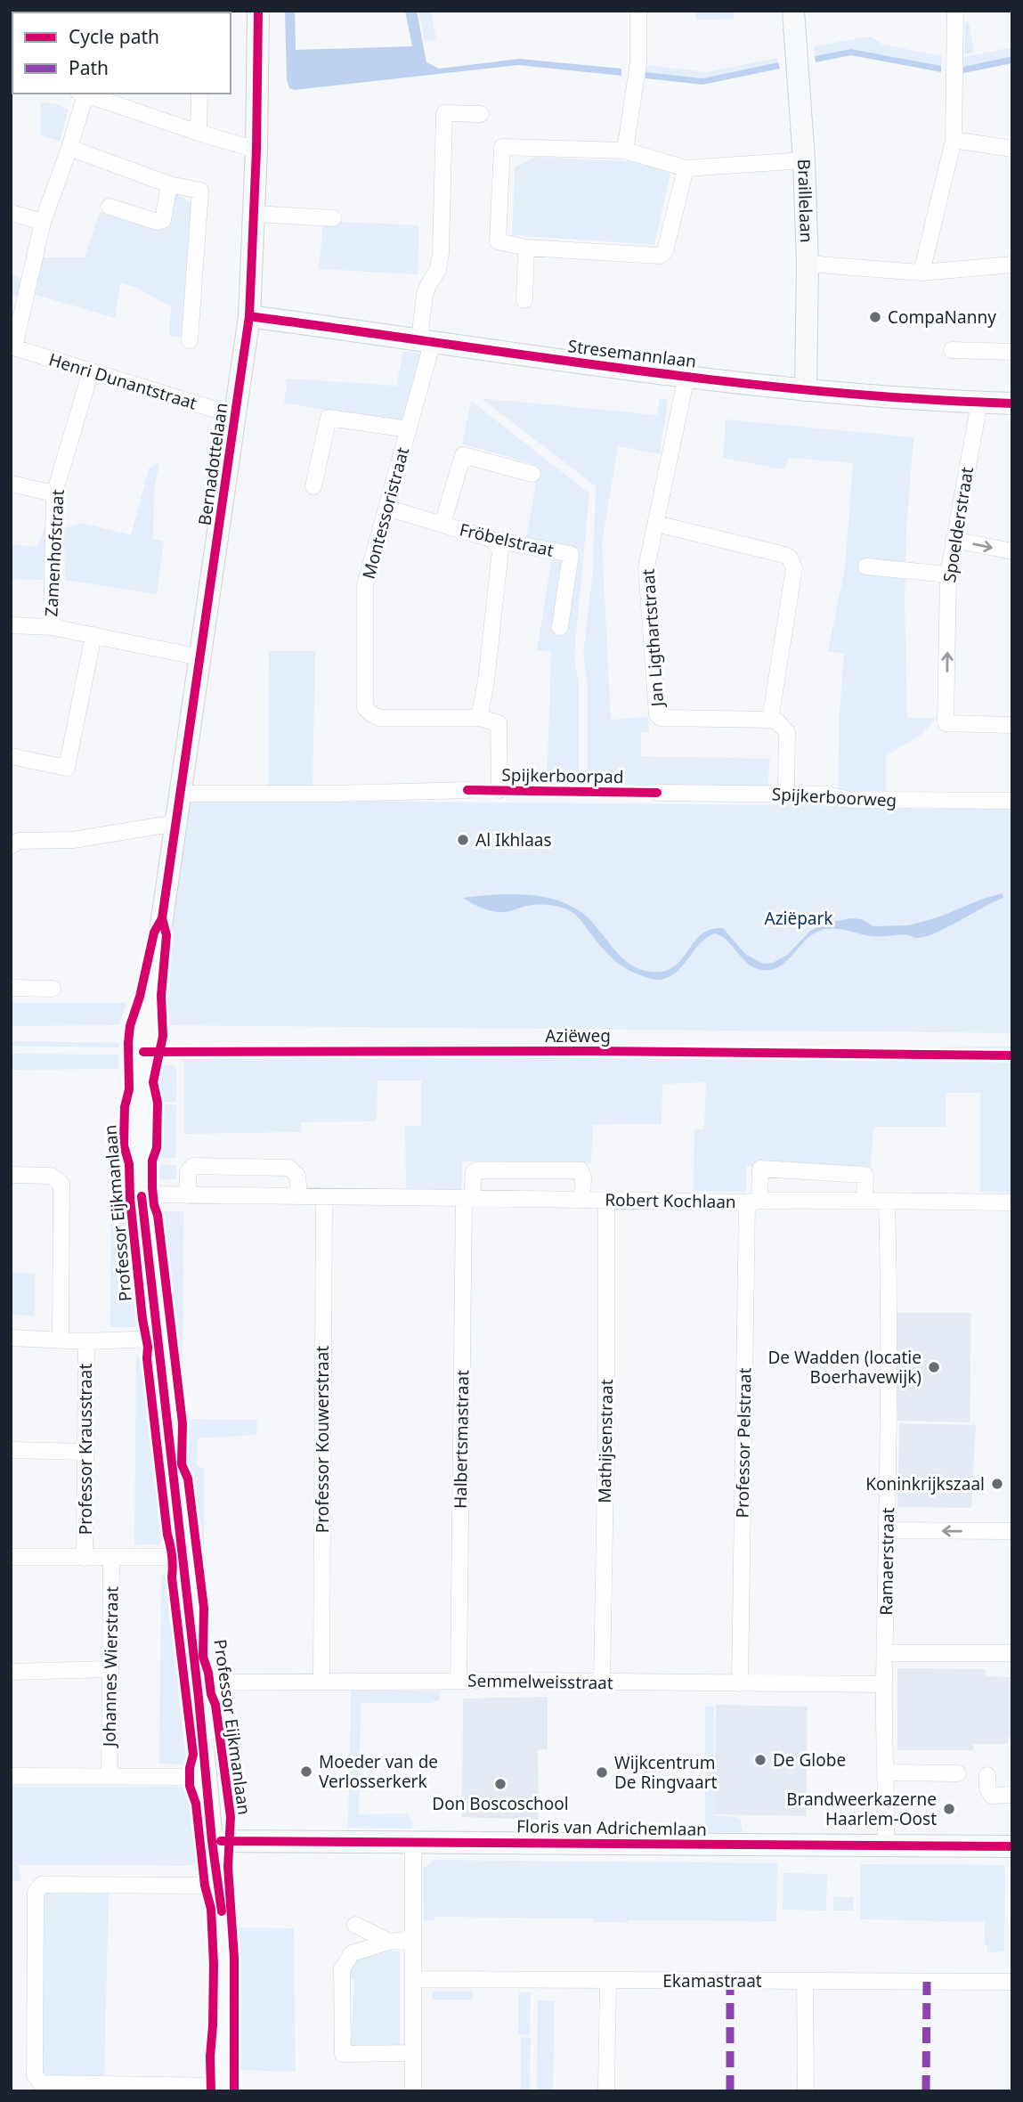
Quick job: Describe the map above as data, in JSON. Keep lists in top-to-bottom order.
{
  "streets": {
    "street": [
      "Braillelaan",
      "Stresemannlaan",
      "Henri Dunantstraat",
      "Bernadottelaan",
      "Montessoristraat",
      "Spoelderstraat",
      "Fröbelstraat",
      "Zamenhofstraat",
      "Jan Ligthartstraat",
      "Spijkerboorweg",
      "Robert Kochlaan",
      "Professor Eijkmanlaan",
      "Professor Kouwerstraat",
      "Halbertsmastraat",
      "Mathijsenstraat",
      "Professor Pelstraat",
      "Professor Krausstraat",
      "Ramaerstraat",
      "Johannes Wierstraat",
      "Semmelweisstraat",
      "Floris van Adrichemlaan",
      "Ekamastraat"
    ],
    "cycle path": ["Spijkerboorpad", "Aziëweg"]
  },
  "crossings": [
    ["Braillelaan", "Stresemannlaan"],
    ["Stresemannlaan", "Bernadottelaan"],
    ["Stresemannlaan", "Montessoristraat"],
    ["Stresemannlaan", "Spoelderstraat"],
    ["Stresemannlaan", "Jan Ligthartstraat"],
    ["Henri Dunantstraat", "Bernadottelaan"],
    ["Henri Dunantstraat", "Zamenhofstraat"],
    ["Bernadottelaan", "Professor Eijkmanlaan"],
    ["Montessoristraat", "Fröbelstraat"],
    ["Robert Kochlaan", "Professor Eijkmanlaan"],
    ["Robert Kochlaan", "Professor Kouwerstraat"],
    ["Robert Kochlaan", "Halbertsmastraat"],
    ["Robert Kochlaan", "Mathijsenstraat"],
    ["Robert Kochlaan", "Professor Pelstraat"],
    ["Robert Kochlaan", "Ramaerstraat"],
    ["Professor Eijkmanlaan", "Semmelweisstraat"],
    ["Professor Eijkmanlaan", "Floris van Adrichemlaan"],
    ["Professor Kouwerstraat", "Semmelweisstraat"],
    ["Halbertsmastraat", "Semmelweisstraat"],
    ["Mathijsenstraat", "Semmelweisstraat"],
    ["Professor Pelstraat", "Semmelweisstraat"],
    ["Ramaerstraat", "Semmelweisstraat"],
    ["Ramaerstraat", "Floris van Adrichemlaan"]
  ],
  "parks": ["Aziëpark"],
  "places": [
    "CompaNanny",
    "Al Ikhlaas",
    "De Wadden (locatie Boerhavewijk)",
    "Koninkrijkszaal",
    "De Globe",
    "Moeder van de Verlosserkerk",
    "Wijkcentrum De Ringvaart",
    "Don Boscoschool",
    "Brandweerkazerne Haarlem-Oost"
  ],
  "legend": ["Cycle path", "Path"]
}
